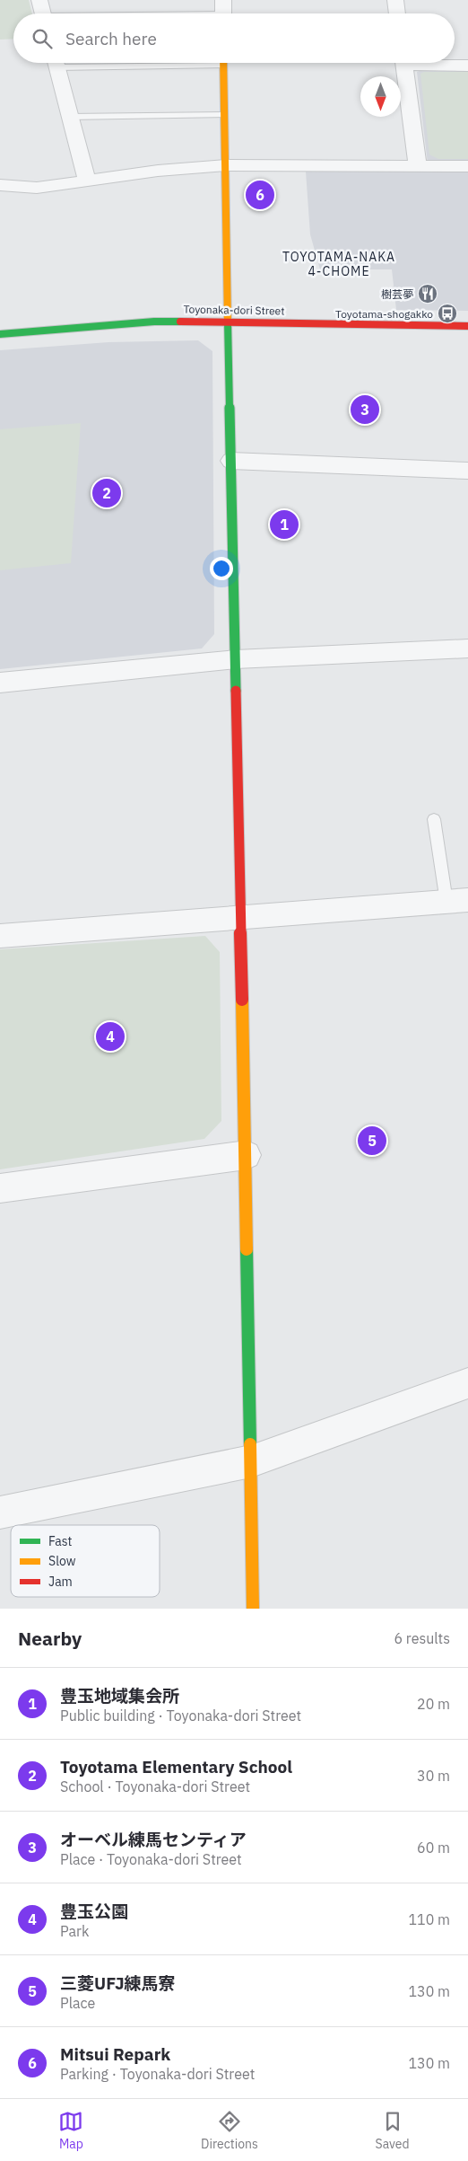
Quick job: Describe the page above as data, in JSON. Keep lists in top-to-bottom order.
{
  "streets": {
    "street": ["Toyonaka-dori Street"]
  },
  "districts": ["TOYOTAMA-NAKA 4-CHOME"],
  "places": {
    "restaurant": ["樹芸夢"],
    "bus stop": ["Toyotama-shogakko"]
  },
  "legend": ["Fast", "Slow", "Jam"],
  "north": "bottom",
  "page": {
    "search": "Search here",
    "pins": [
      "6",
      "3",
      "2",
      "1",
      "4",
      "5"
    ],
    "heading": ["Nearby", "6 results"],
    "list": [
      {
        "mark": "1",
        "name": "豊玉地域集会所",
        "note": "Public building · Toyonaka-dori Street",
        "value": "20 m"
      },
      {
        "mark": "2",
        "name": "Toyotama Elementary School",
        "note": "School · Toyonaka-dori Street",
        "value": "30 m"
      },
      {
        "mark": "3",
        "name": "オーベル練馬センティア",
        "note": "Place · Toyonaka-dori Street",
        "value": "60 m"
      },
      {
        "mark": "4",
        "name": "豊玉公園",
        "note": "Park",
        "value": "110 m"
      },
      {
        "mark": "5",
        "name": "三菱UFJ練馬寮",
        "note": "Place",
        "value": "130 m"
      },
      {
        "mark": "6",
        "name": "Mitsui Repark",
        "note": "Parking · Toyonaka-dori Street",
        "value": "130 m"
      }
    ],
    "nav": ["Map", "Directions", "Saved"]
  }
}
